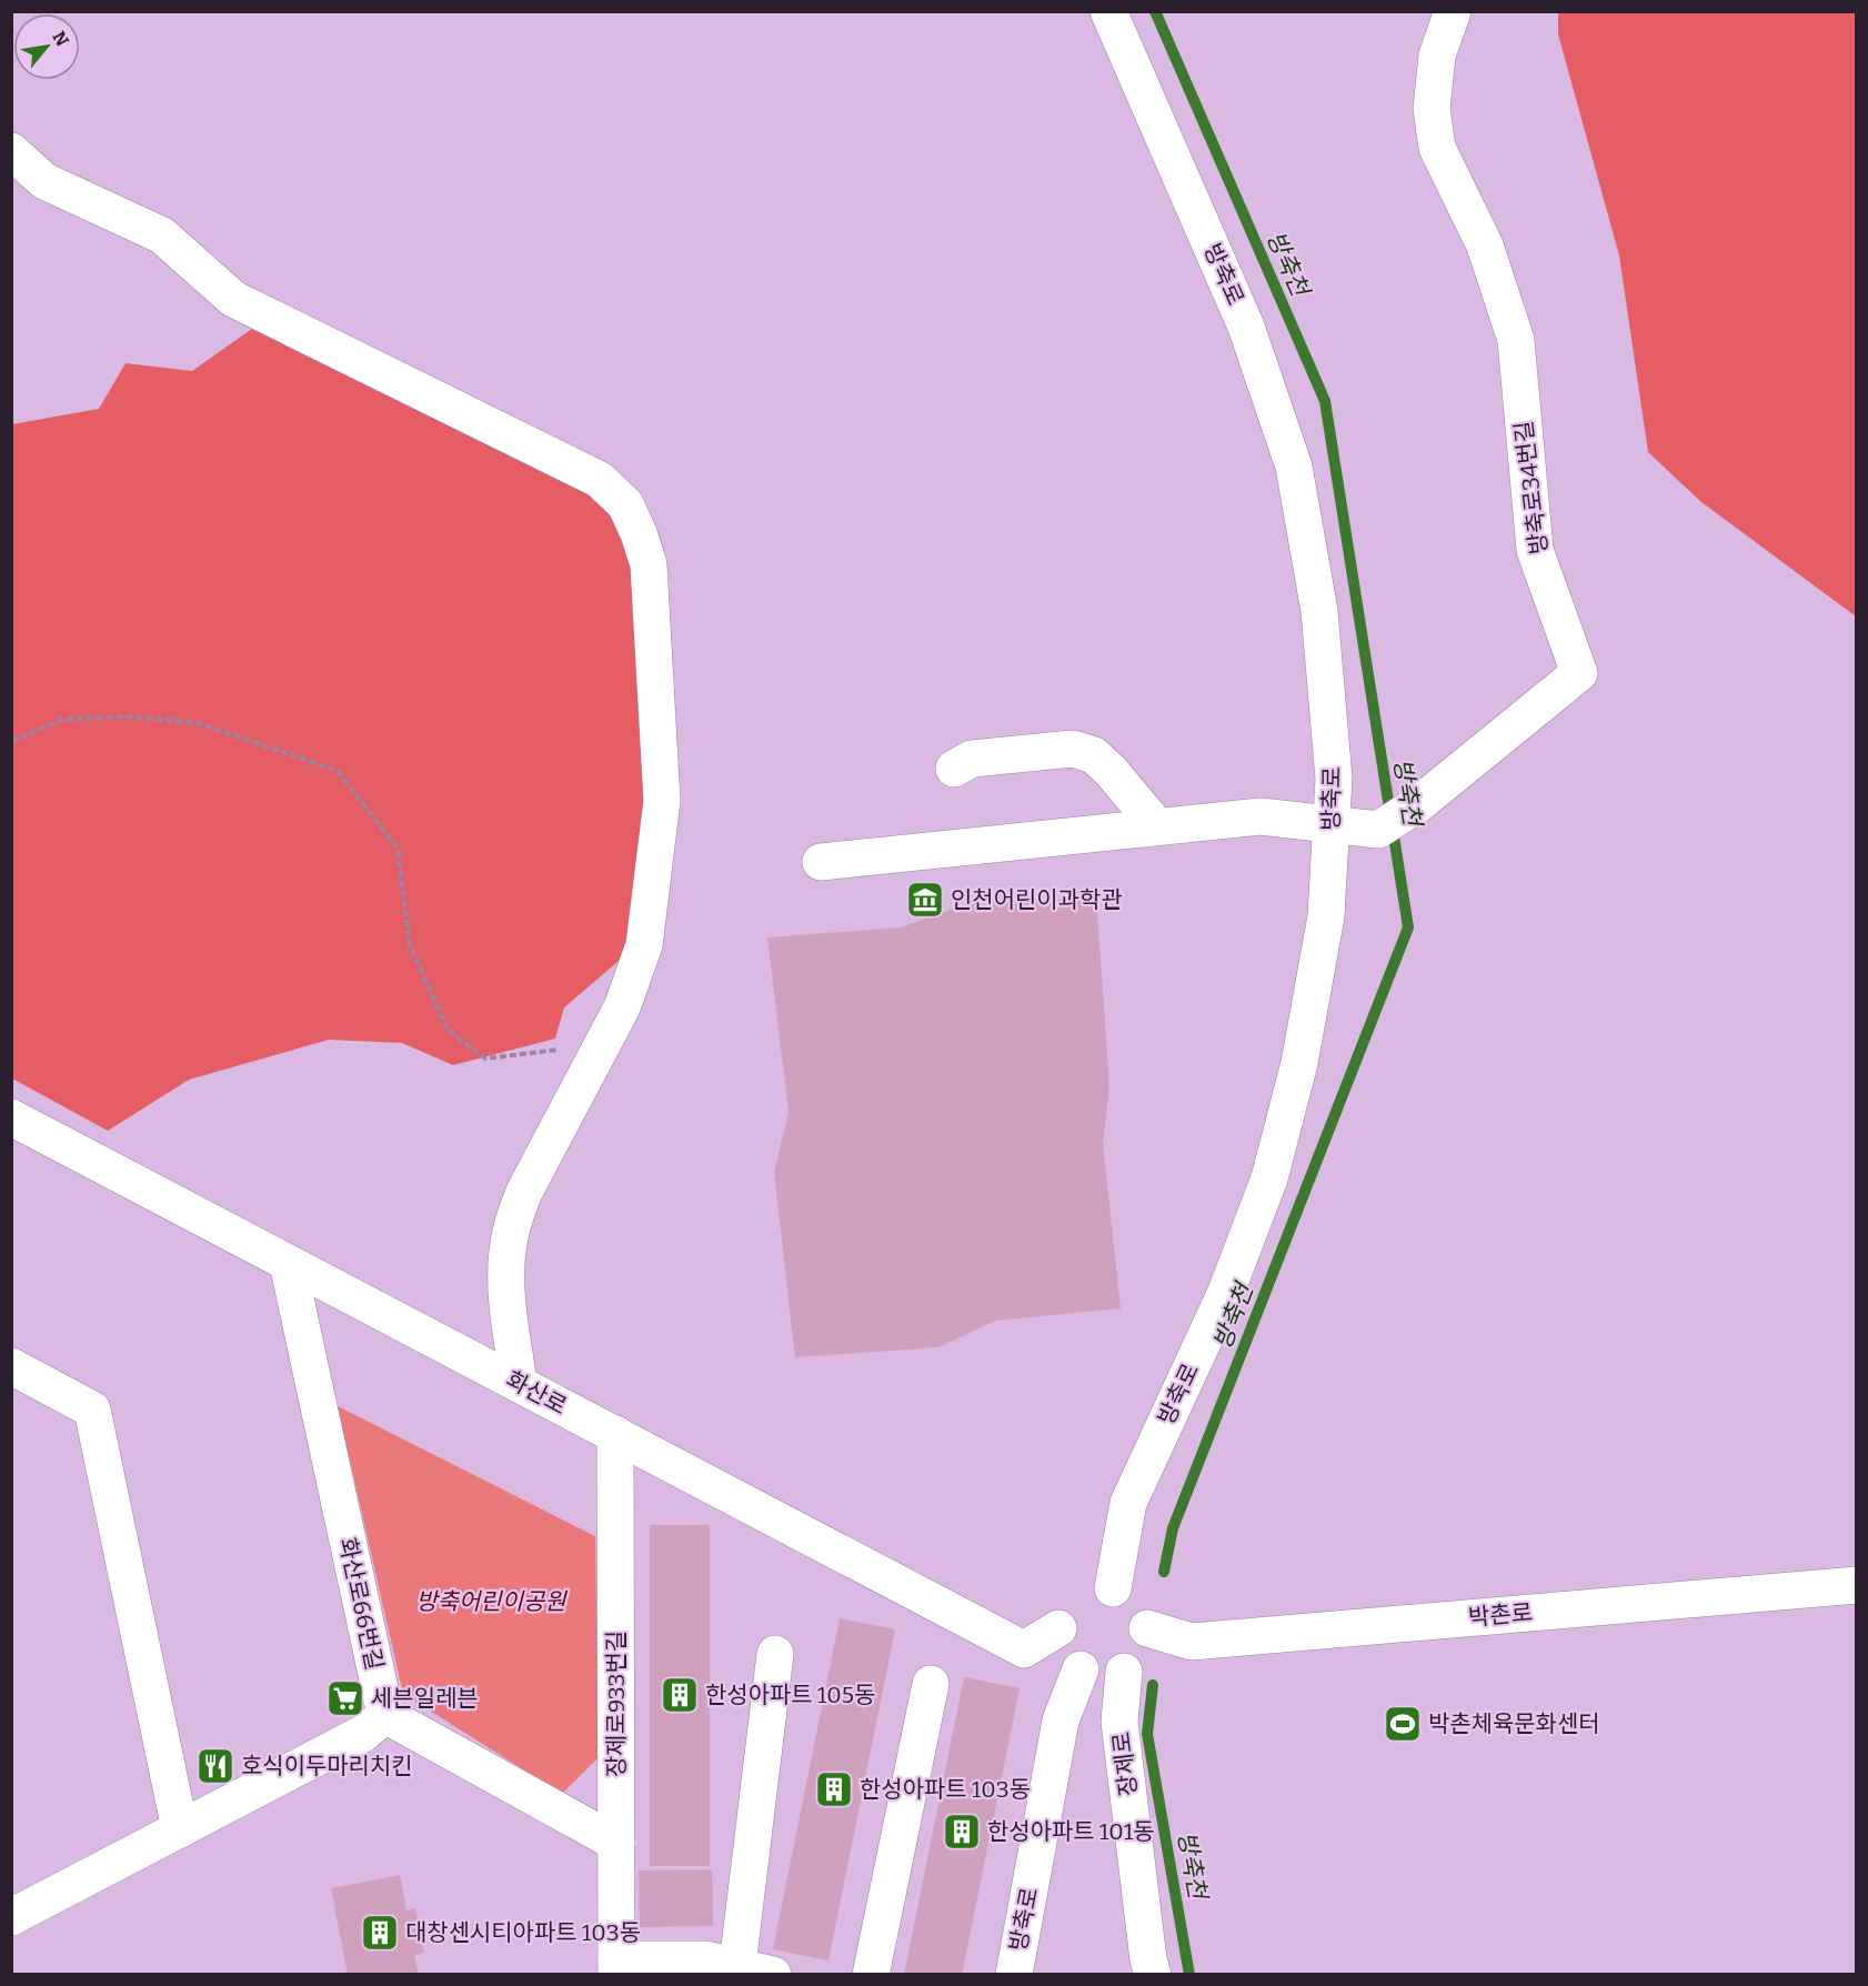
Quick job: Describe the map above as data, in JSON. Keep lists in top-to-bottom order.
{
  "streets": {
    "street": [
      "방축로",
      "방축로34번길",
      "화산로",
      "화산로66번길",
      "박촌로",
      "장제로933번길",
      "장제로"
    ]
  },
  "crossings": [
    ["방축로", "방축로34번길"],
    ["방축로", "화산로"],
    ["방축로", "박촌로"],
    ["방축로", "장제로"],
    ["화산로", "화산로66번길"],
    ["화산로", "박촌로"],
    ["화산로", "장제로933번길"],
    ["화산로", "장제로"],
    ["박촌로", "장제로"]
  ],
  "water": ["방축천"],
  "parks": ["방축어린이공원"],
  "places": {
    "museum": ["인천어린이과학관"],
    "building": [
      "한성아파트 105동",
      "한성아파트 103동",
      "한성아파트 101동",
      "대창센시티아파트 103동"
    ],
    "supermarket": ["세븐일레븐"],
    "sports": ["박촌체육문화센터"],
    "restaurant": ["호식이두마리치킨"]
  },
  "north": "top right"
}
